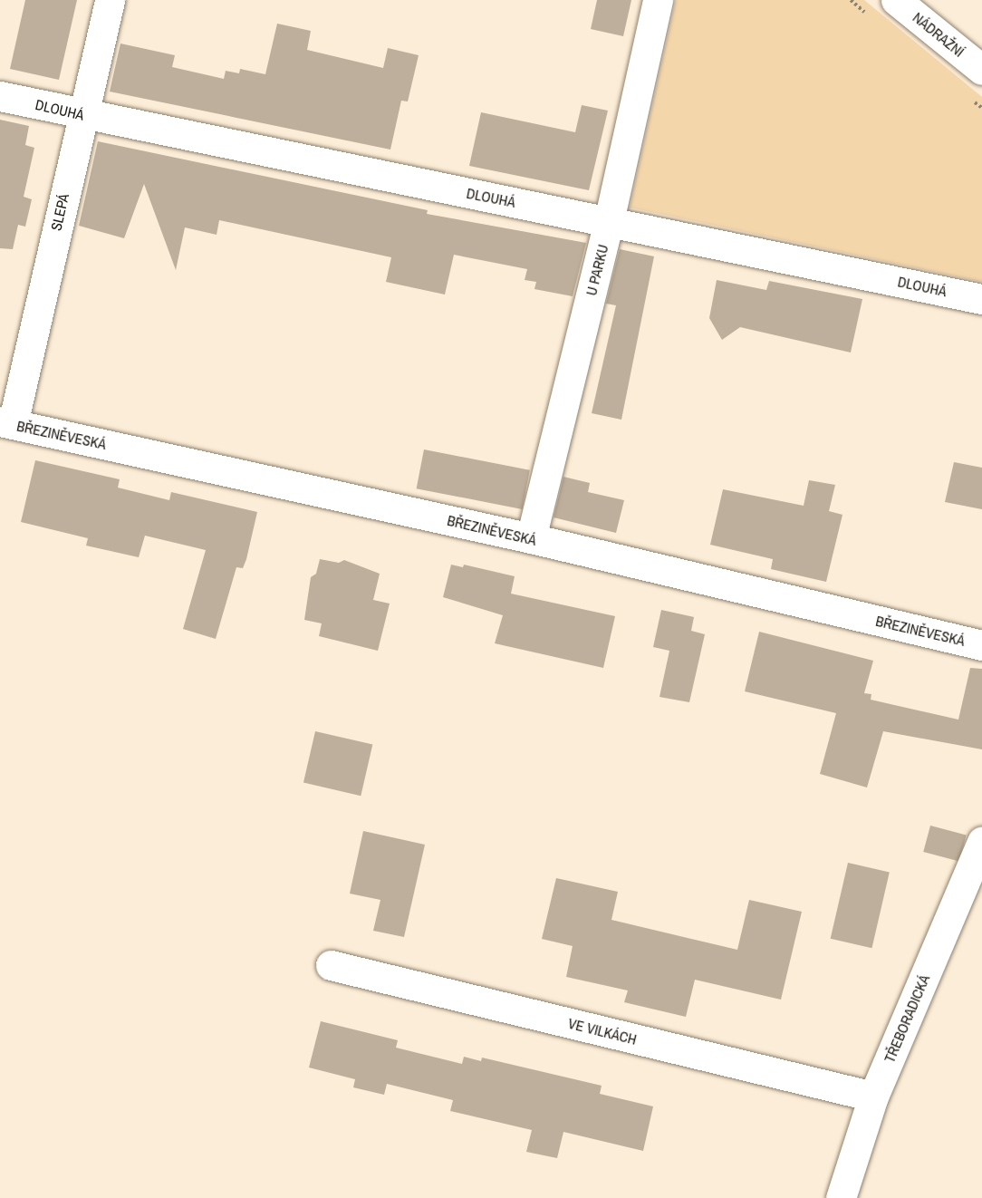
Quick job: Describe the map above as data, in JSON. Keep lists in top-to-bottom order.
{
  "streets": {
    "street": [
      "NÁDRAŽNÍ",
      "DLOUHÁ",
      "SLEPÁ",
      "U PARKU",
      "BŘEZINĚVESKÁ",
      "TŘEBORADICKÁ",
      "VE VILKÁCH"
    ]
  },
  "crossings": [
    ["DLOUHÁ", "SLEPÁ"],
    ["DLOUHÁ", "U PARKU"],
    ["SLEPÁ", "BŘEZINĚVESKÁ"],
    ["U PARKU", "BŘEZINĚVESKÁ"],
    ["TŘEBORADICKÁ", "VE VILKÁCH"]
  ]
}
